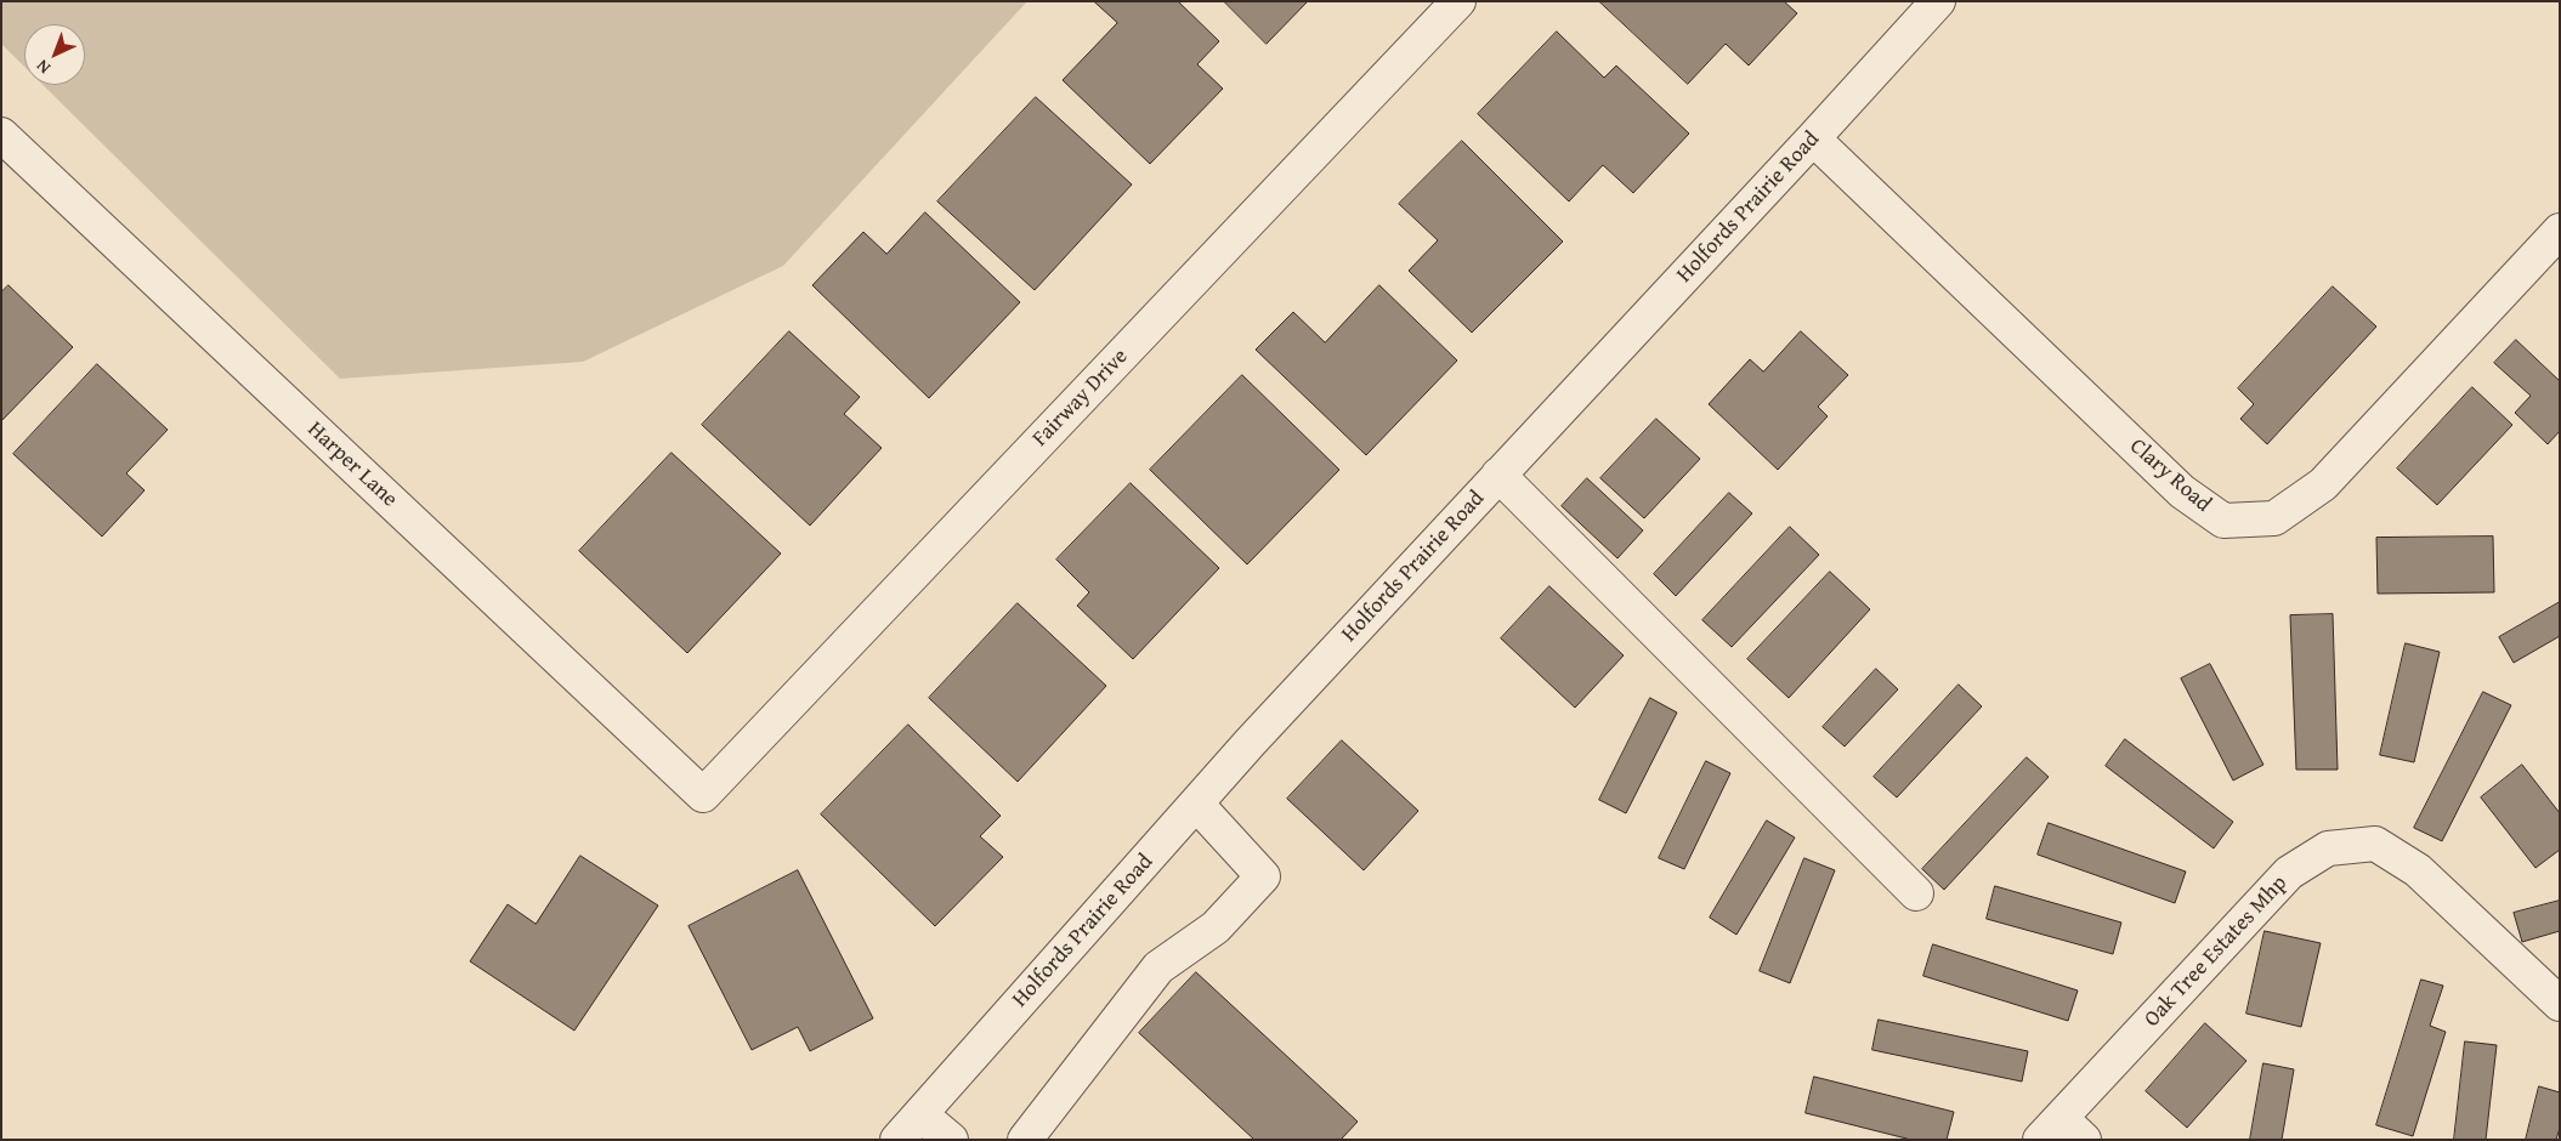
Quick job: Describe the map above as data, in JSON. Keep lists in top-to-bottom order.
{
  "streets": {
    "street": [
      "Holfords Prairie Road",
      "Fairway Drive",
      "Harper Lane",
      "Clary Road",
      "Oak Tree Estates Mhp"
    ]
  },
  "crossings": [
    ["Holfords Prairie Road", "Clary Road"],
    ["Fairway Drive", "Harper Lane"]
  ],
  "north": "bottom left"
}
